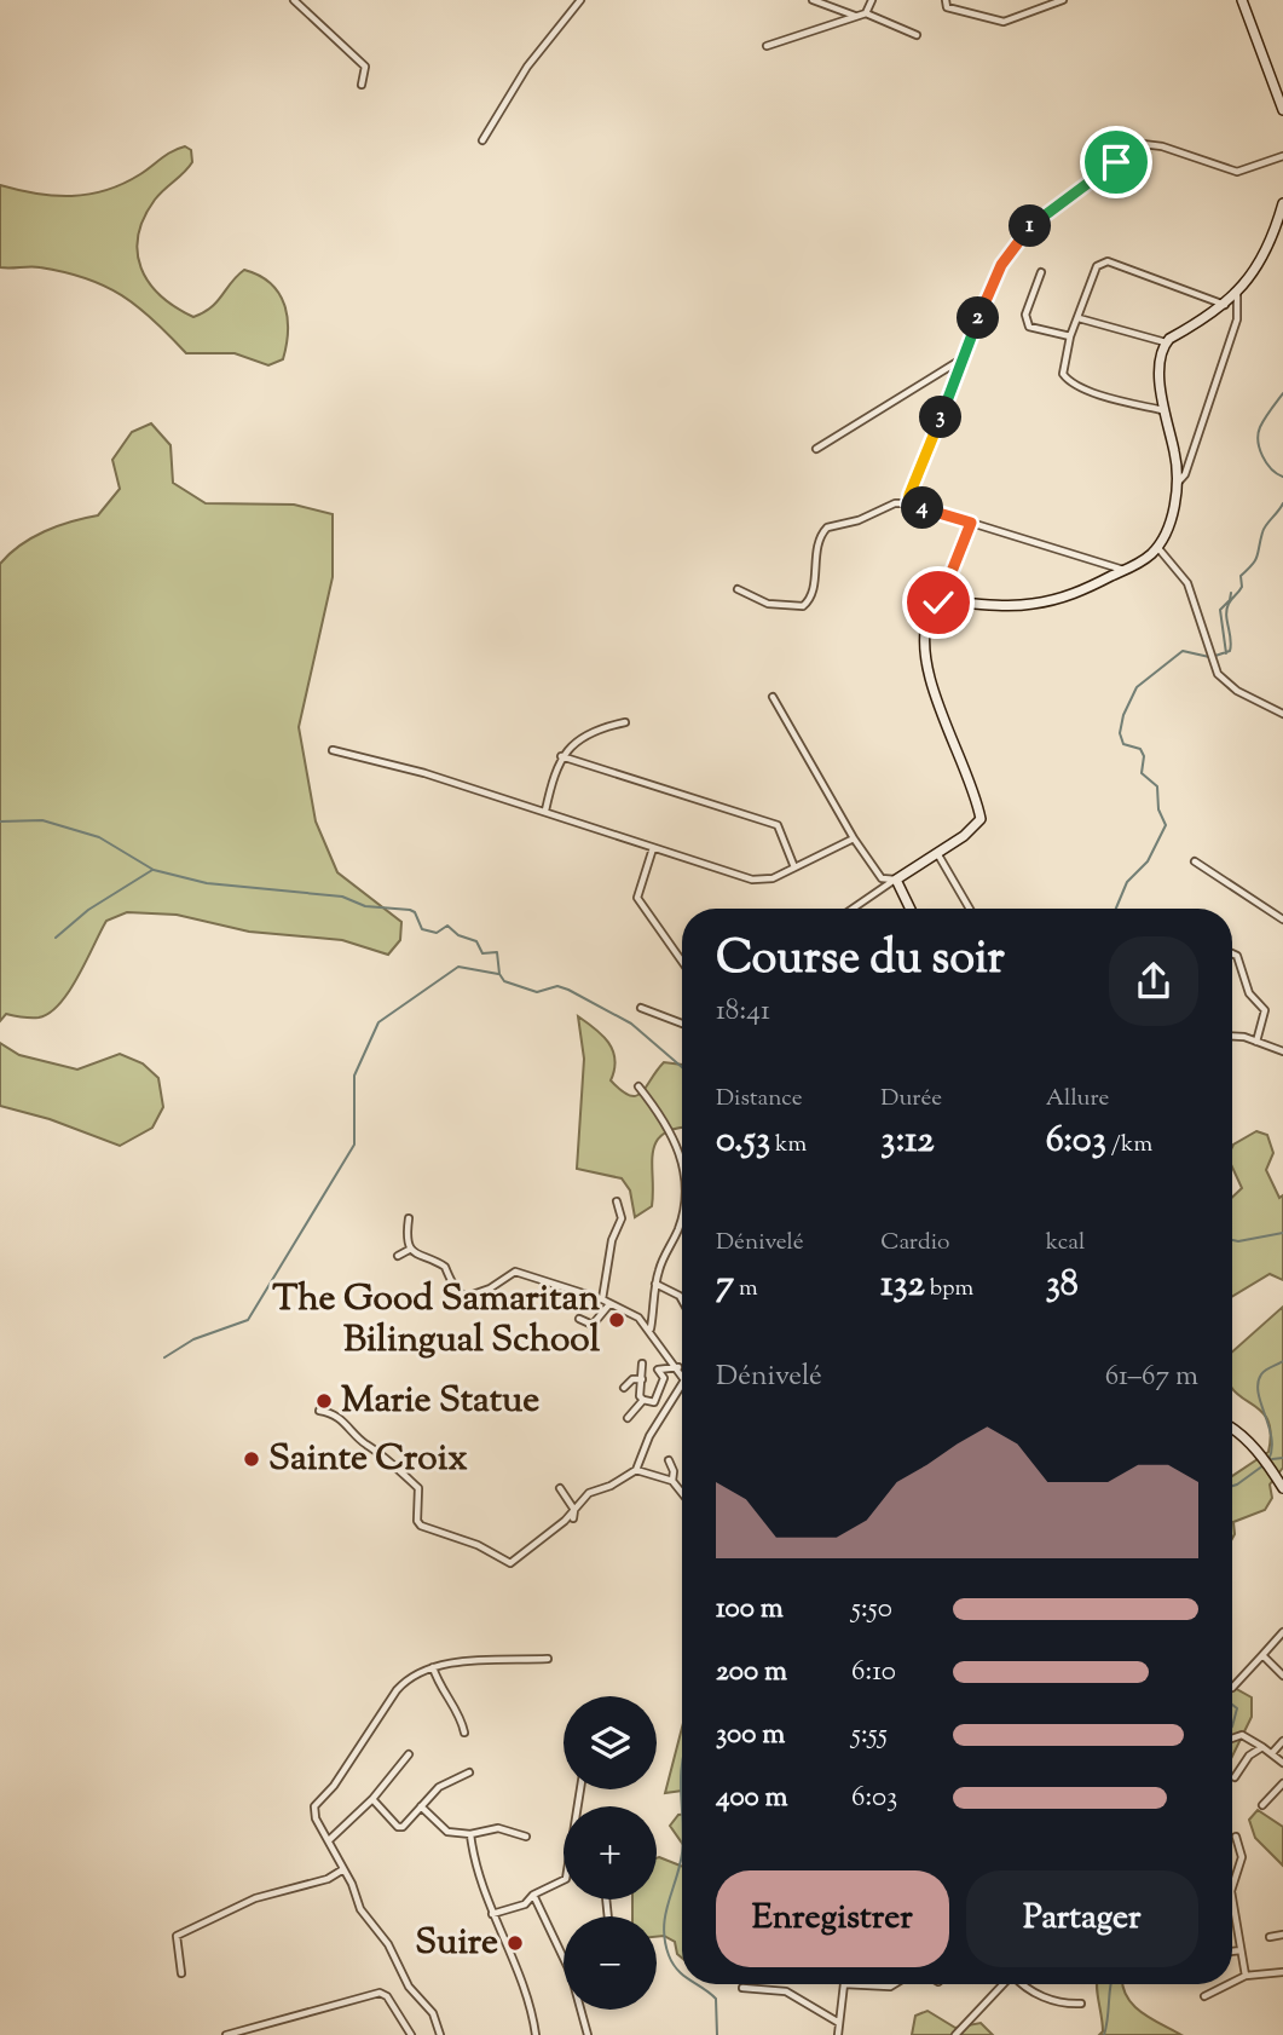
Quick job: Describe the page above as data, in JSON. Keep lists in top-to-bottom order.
{
  "places": [
    "The Good Samaritan Bilingual School",
    "Marie Statue",
    "Sainte Croix",
    "Suire"
  ],
  "page": {
    "pins": [
      "1",
      "2",
      "3",
      "4"
    ],
    "heading": ["Course du soir", "18:41"],
    "stats": [
      ["Distance", "0.53 km"],
      ["Durée", "3:12"],
      ["Allure", "6:03 /km"],
      ["Dénivelé", "7 m"],
      ["Cardio", "132 bpm"],
      ["kcal", "38"]
    ],
    "chart": ["Dénivelé", "61–67 m"],
    "list": [
      {
        "name": "100 m",
        "note": "5:50"
      },
      {
        "name": "200 m",
        "note": "6:10"
      },
      {
        "name": "300 m",
        "note": "5:55"
      },
      {
        "name": "400 m",
        "note": "6:03"
      }
    ],
    "map_buttons": ["+", "−"],
    "buttons": ["Enregistrer", "Partager"]
  }
}
